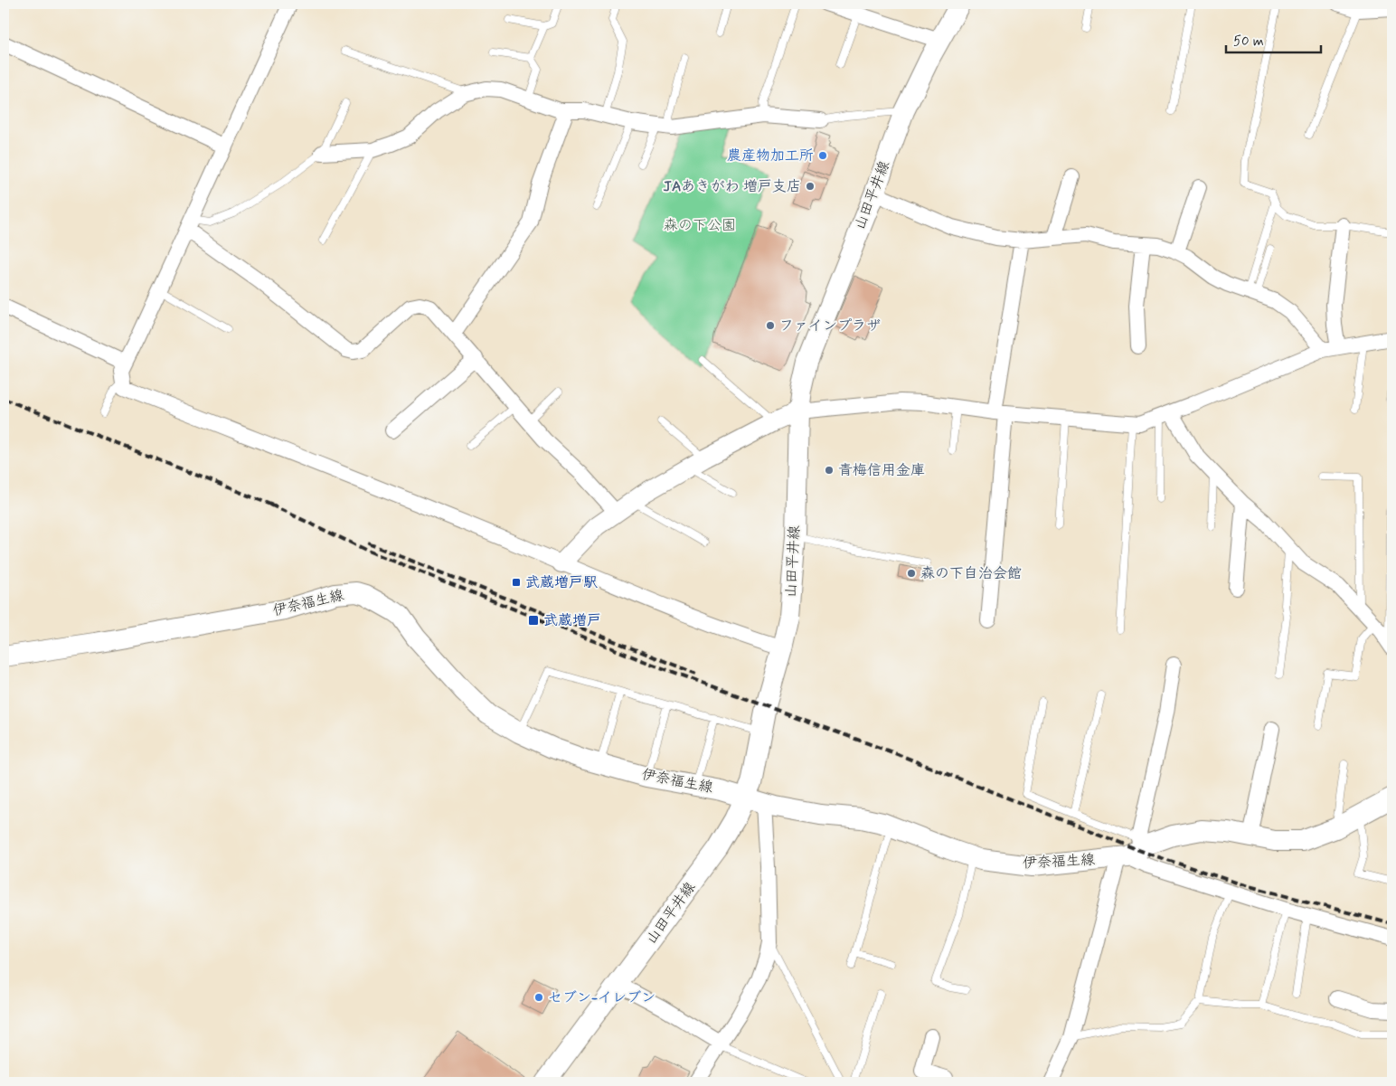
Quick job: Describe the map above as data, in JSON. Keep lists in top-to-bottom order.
{
  "streets": {
    "main road": ["山田平井線", "伊奈福生線"]
  },
  "crossings": [
    ["山田平井線", "伊奈福生線"]
  ],
  "parks": ["森の下公園"],
  "places": {
    "other": [
      "農産物加工所",
      "JAあきがわ 増戸支店",
      "ファインプラザ",
      "青梅信用金庫",
      "森の下自治会館",
      "セブン-イレブン"
    ],
    "transit": ["武蔵増戸駅", "武蔵増戸"]
  },
  "scale_bar": "50 m"
}
